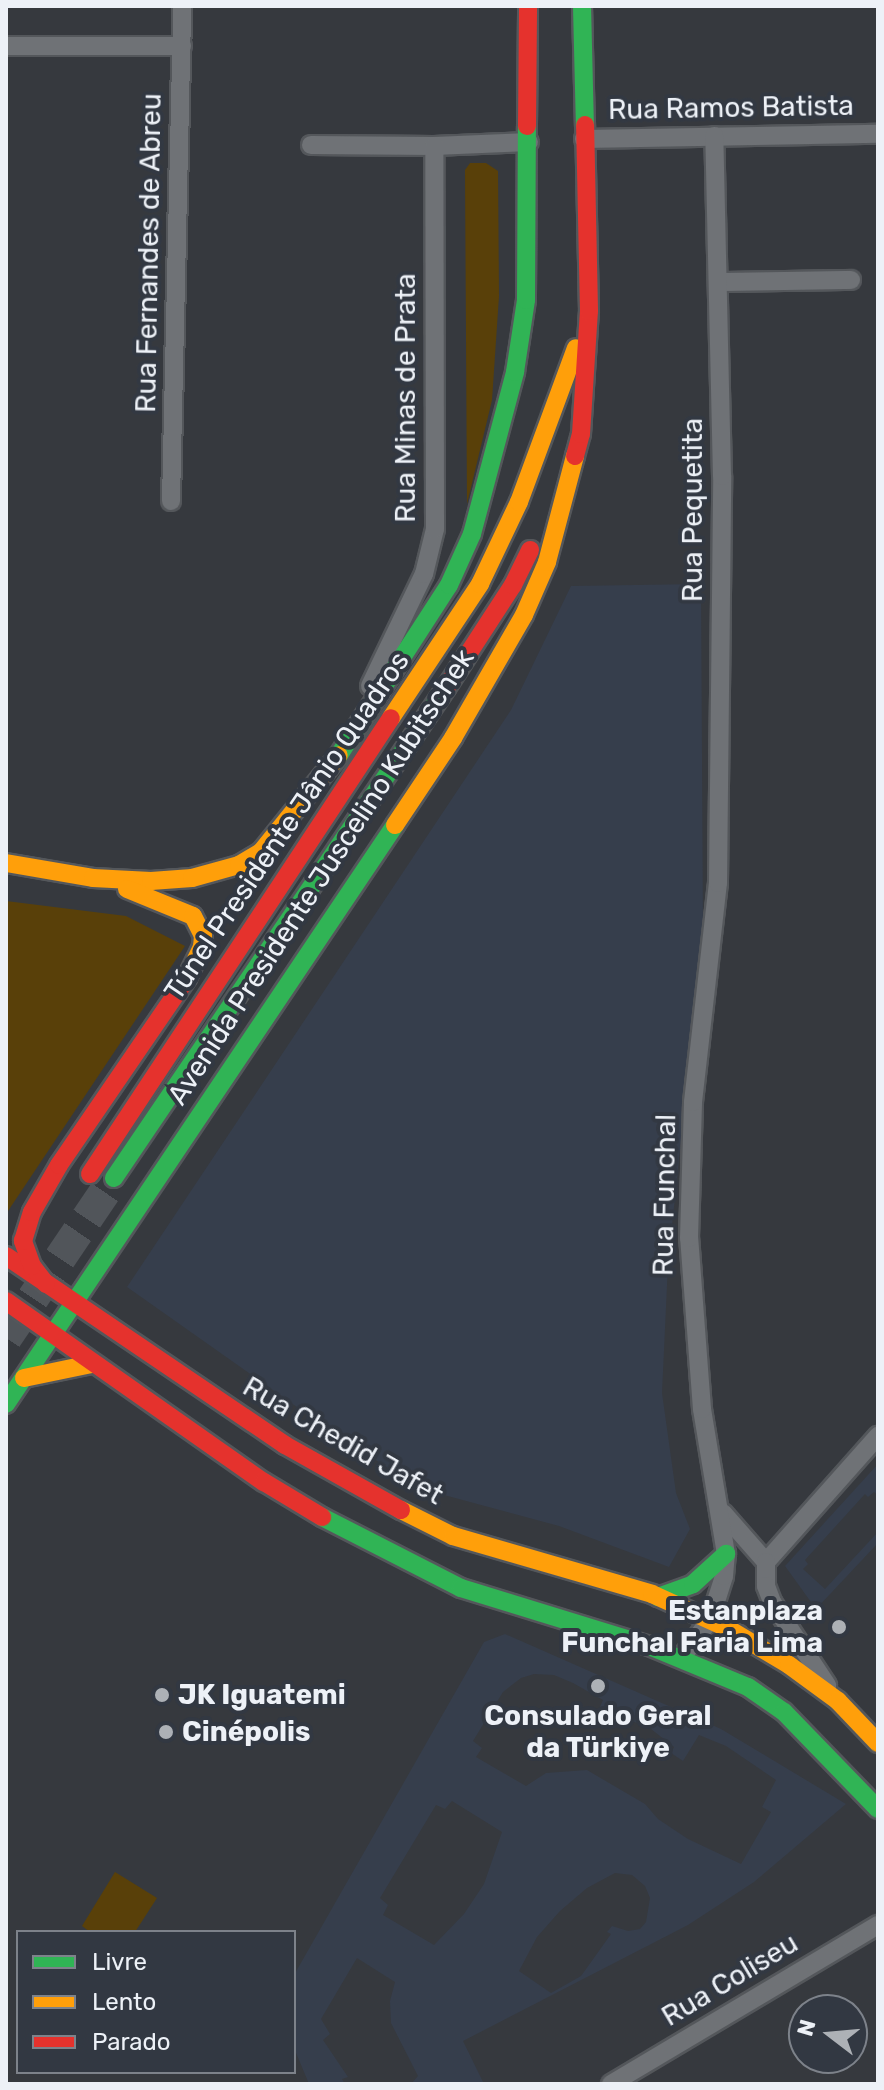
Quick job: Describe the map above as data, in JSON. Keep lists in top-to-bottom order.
{
  "streets": {
    "main road": ["Túnel Presidente Jânio Quadros", "Avenida Presidente Juscelino Kubitschek", "Rua Chedid Jafet"],
    "street": [
      "Rua Ramos Batista",
      "Rua Fernandes de Abreu",
      "Rua Minas de Prata",
      "Rua Pequetita",
      "Rua Funchal",
      "Rua Coliseu"
    ]
  },
  "crossings": [
    ["Rua Ramos Batista", "Rua Pequetita"],
    ["Rua Ramos Batista", "Avenida Presidente Juscelino Kubitschek"],
    ["Rua Minas de Prata", "Avenida Presidente Juscelino Kubitschek"],
    ["Rua Pequetita", "Rua Funchal"],
    ["Túnel Presidente Jânio Quadros", "Avenida Presidente Juscelino Kubitschek"],
    ["Avenida Presidente Juscelino Kubitschek", "Rua Chedid Jafet"],
    ["Rua Funchal", "Rua Chedid Jafet"]
  ],
  "places": [
    "Estanplaza Funchal Faria Lima",
    "Consulado Geral da Türkiye",
    "JK Iguatemi",
    "Cinépolis"
  ],
  "legend": ["Livre", "Lento", "Parado"],
  "north": "left"
}
